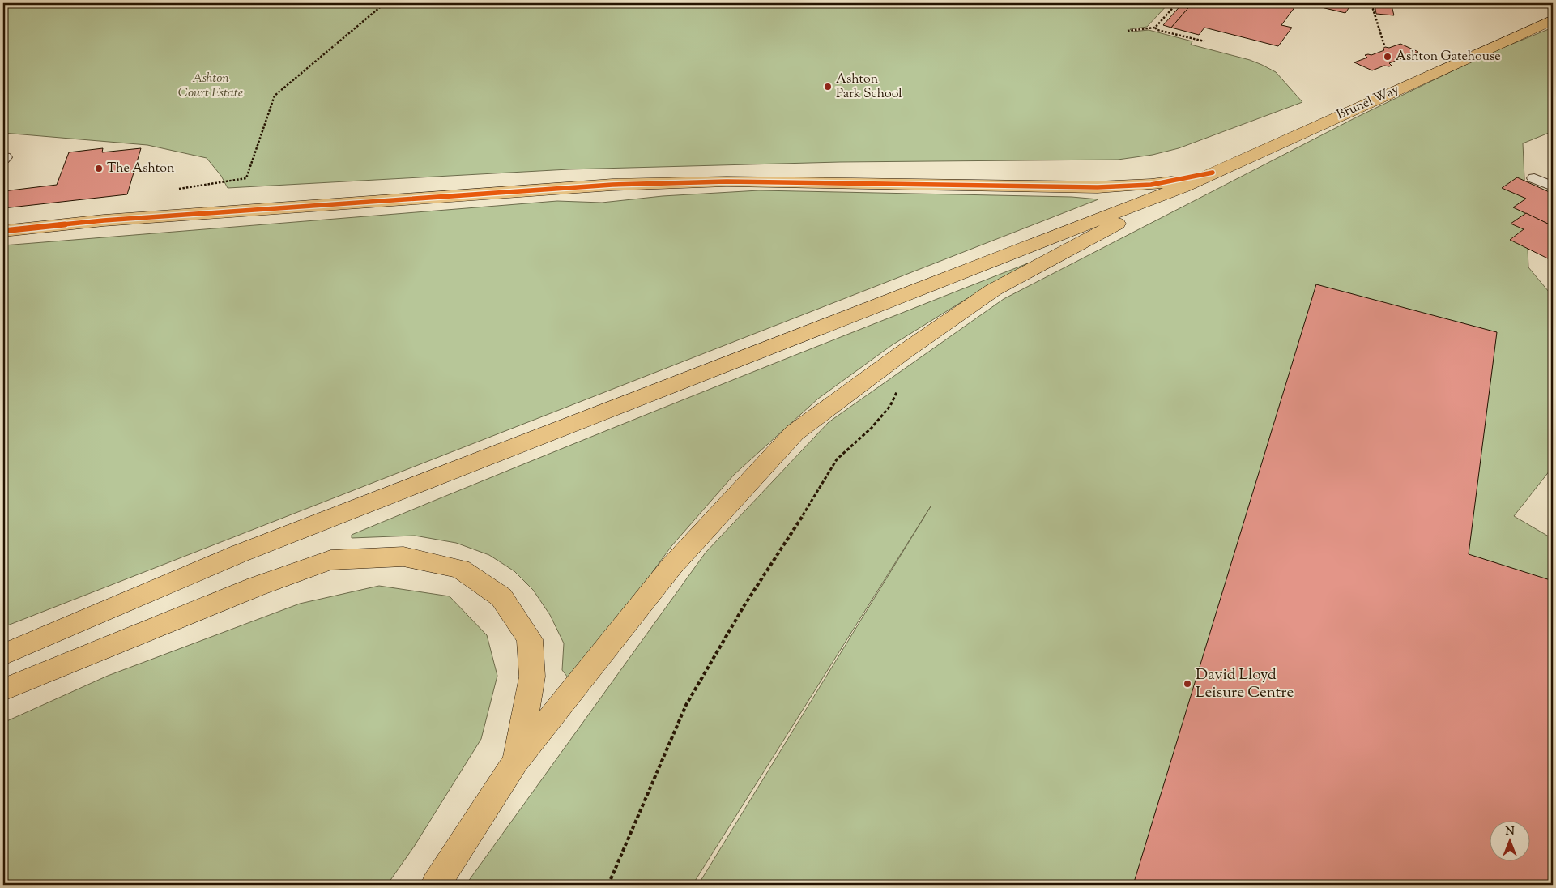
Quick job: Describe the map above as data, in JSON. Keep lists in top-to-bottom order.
{
  "streets": {
    "highway": ["Brunel Way"]
  },
  "parks": ["Ashton Court Estate"],
  "places": [
    "Ashton Gatehouse",
    "Ashton Park School",
    "The Ashton",
    "David Lloyd Leisure Centre"
  ],
  "north": "top"
}
